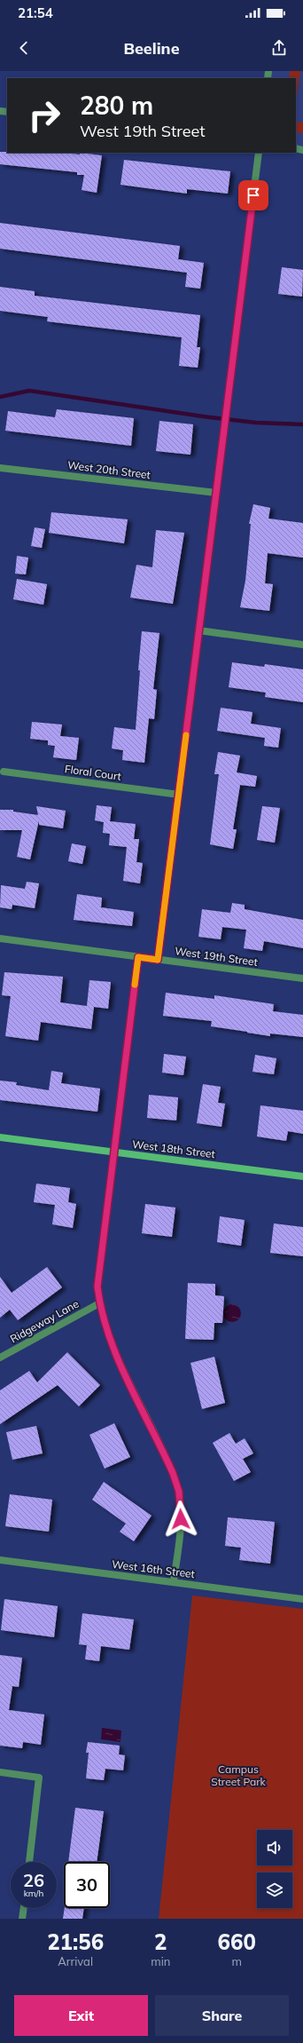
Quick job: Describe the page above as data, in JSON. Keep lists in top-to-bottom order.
{
  "streets": {
    "main road": ["West 18th Street"],
    "street": [
      "West 20th Street",
      "Floral Court",
      "West 19th Street",
      "Ridgeway Lane",
      "West 16th Street"
    ]
  },
  "parks": ["Campus Street Park"],
  "page": {
    "status": "21:54",
    "header": "Beeline",
    "turn": ["280 m", "West 19th Street"],
    "speed": "26 km/h",
    "limit": "30",
    "eta": [
      "21:56",
      "Arrival",
      "2",
      "min",
      "660",
      "m"
    ],
    "buttons": ["Exit", "Share"]
  }
}
